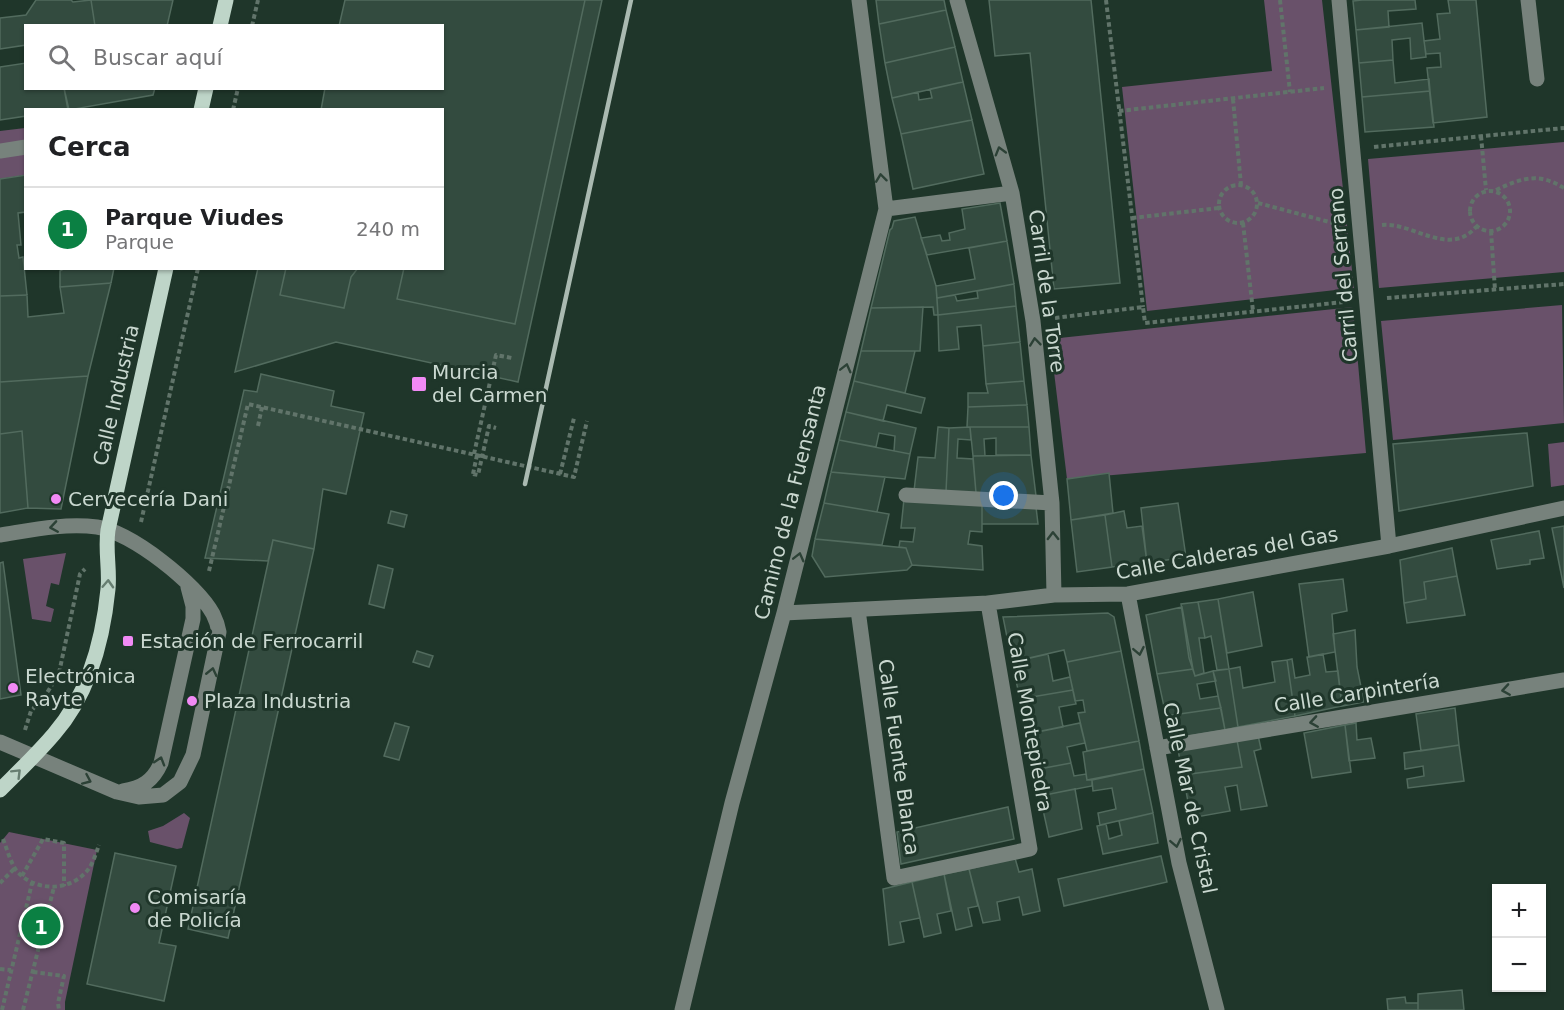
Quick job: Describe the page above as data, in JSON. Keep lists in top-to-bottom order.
{
  "streets": {
    "main road": ["Calle Industria"],
    "street": [
      "Carril del Serrano",
      "Carril de la Torre",
      "Camino de la Fuensanta",
      "Calle Calderas del Gas",
      "Calle Carpintería",
      "Calle Montepiedra",
      "Calle Fuente Blanca",
      "Calle Mar de Cristal"
    ]
  },
  "crossings": [
    ["Carril del Serrano", "Calle Calderas del Gas"],
    ["Carril de la Torre", "Calle Calderas del Gas"],
    ["Camino de la Fuensanta", "Calle Calderas del Gas"],
    ["Calle Calderas del Gas", "Calle Montepiedra"],
    ["Calle Calderas del Gas", "Calle Fuente Blanca"],
    ["Calle Calderas del Gas", "Calle Mar de Cristal"],
    ["Calle Carpintería", "Calle Mar de Cristal"],
    ["Calle Montepiedra", "Calle Fuente Blanca"]
  ],
  "one_way": [
    "Carril de la Torre",
    "Camino de la Fuensanta",
    "Calle Carpintería",
    "Calle Mar de Cristal"
  ],
  "places": {
    "transit": ["Murcia del Carmen", "Estación de Ferrocarril"],
    "other": [
      "Cervecería Dani",
      "Electrónica Rayte",
      "Plaza Industria",
      "Comisaría de Policía"
    ]
  },
  "page": {
    "search": "Buscar aquí",
    "heading": "Cerca",
    "list": [
      {
        "mark": "1",
        "name": "Parque Viudes",
        "note": "Parque",
        "value": "240 m"
      }
    ],
    "map_buttons": ["+", "−"],
    "pins": "1"
  }
}
